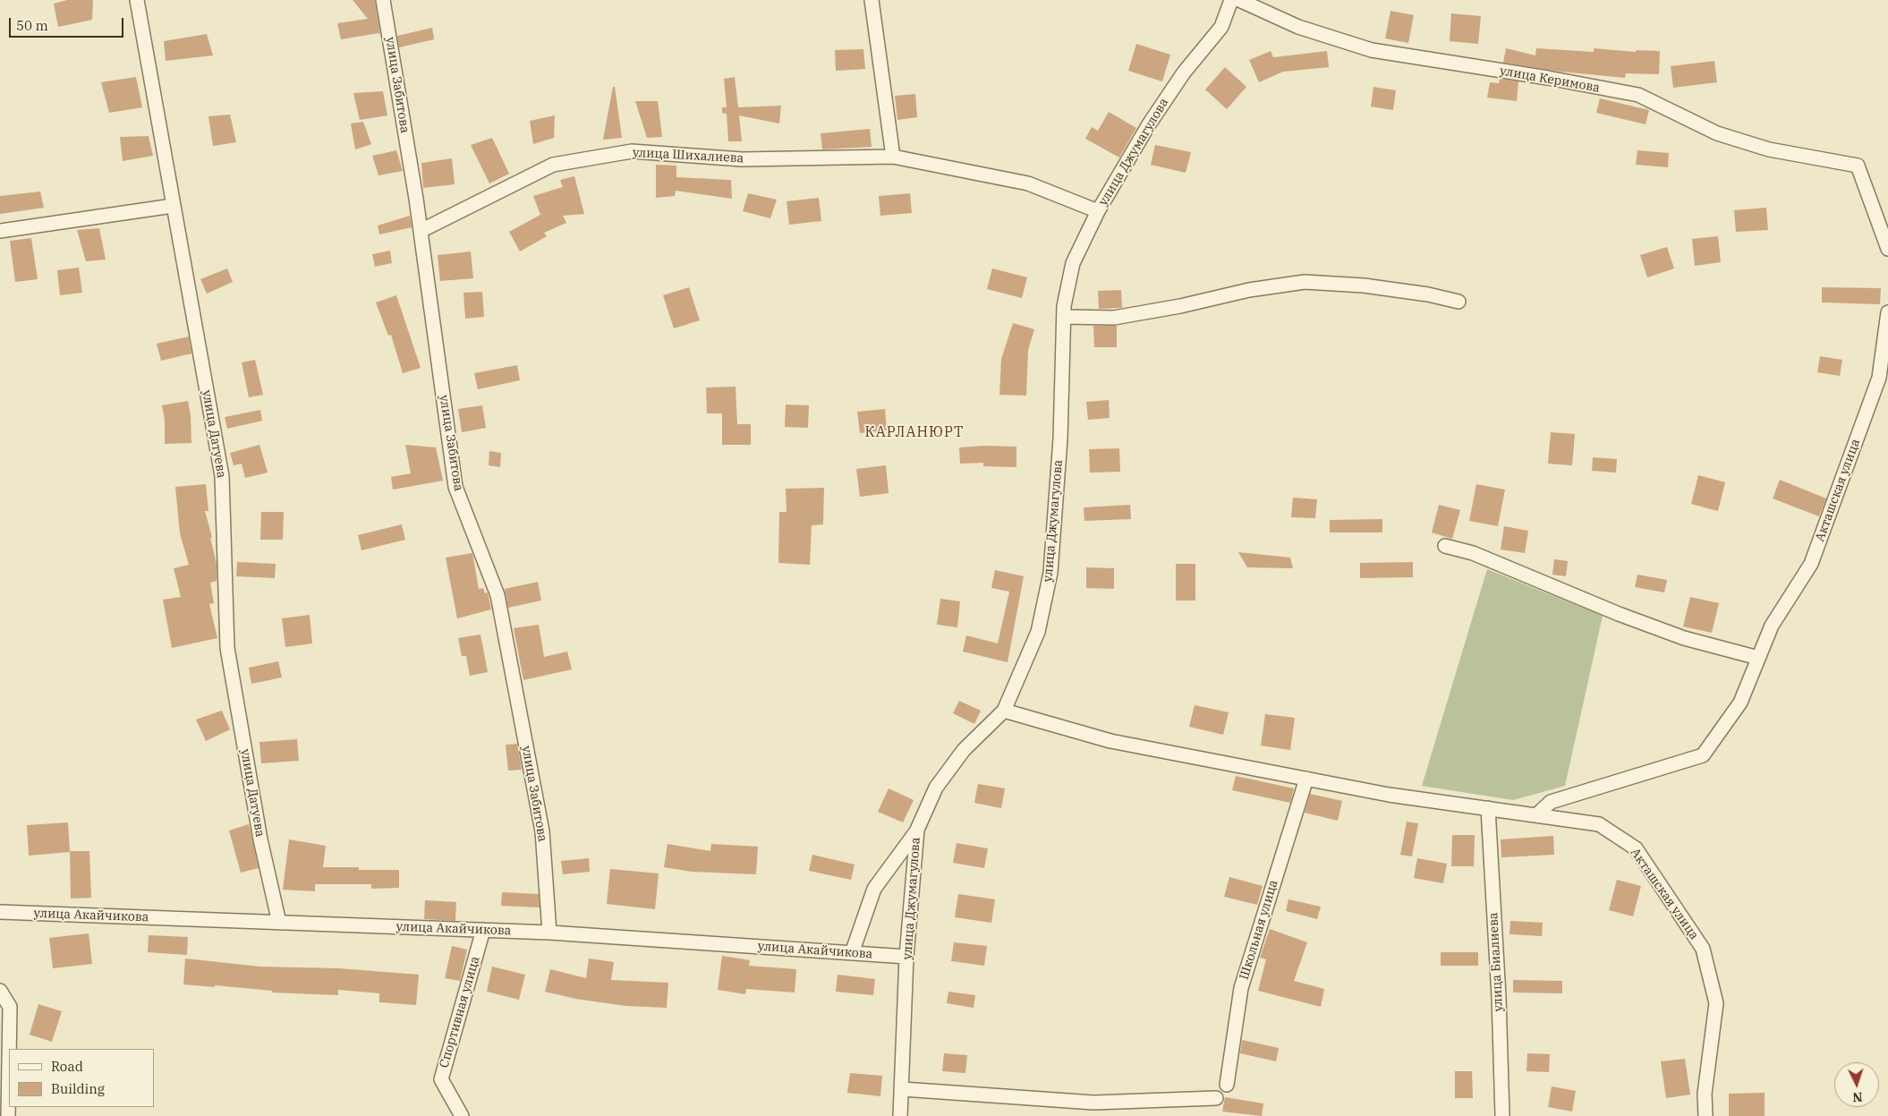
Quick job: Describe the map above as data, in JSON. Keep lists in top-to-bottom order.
{
  "streets": {
    "street": [
      "улица Керимова",
      "улица Забитова",
      "улица Джумагулова",
      "улица Шихалиева",
      "улица Датуева",
      "Акташская улица",
      "улица Акайчикова",
      "Школьная улица",
      "улица Биалиева",
      "Спортивная улица"
    ]
  },
  "crossings": [
    ["улица Забитова", "улица Шихалиева"],
    ["улица Забитова", "улица Акайчикова"],
    ["улица Джумагулова", "улица Шихалиева"],
    ["улица Джумагулова", "улица Акайчикова"],
    ["улица Датуева", "улица Акайчикова"],
    ["улица Акайчикова", "Спортивная улица"]
  ],
  "districts": ["КАРЛАНЮРТ"],
  "legend": ["Road", "Building"],
  "scale_bar": "50 m",
  "north": "bottom"
}
